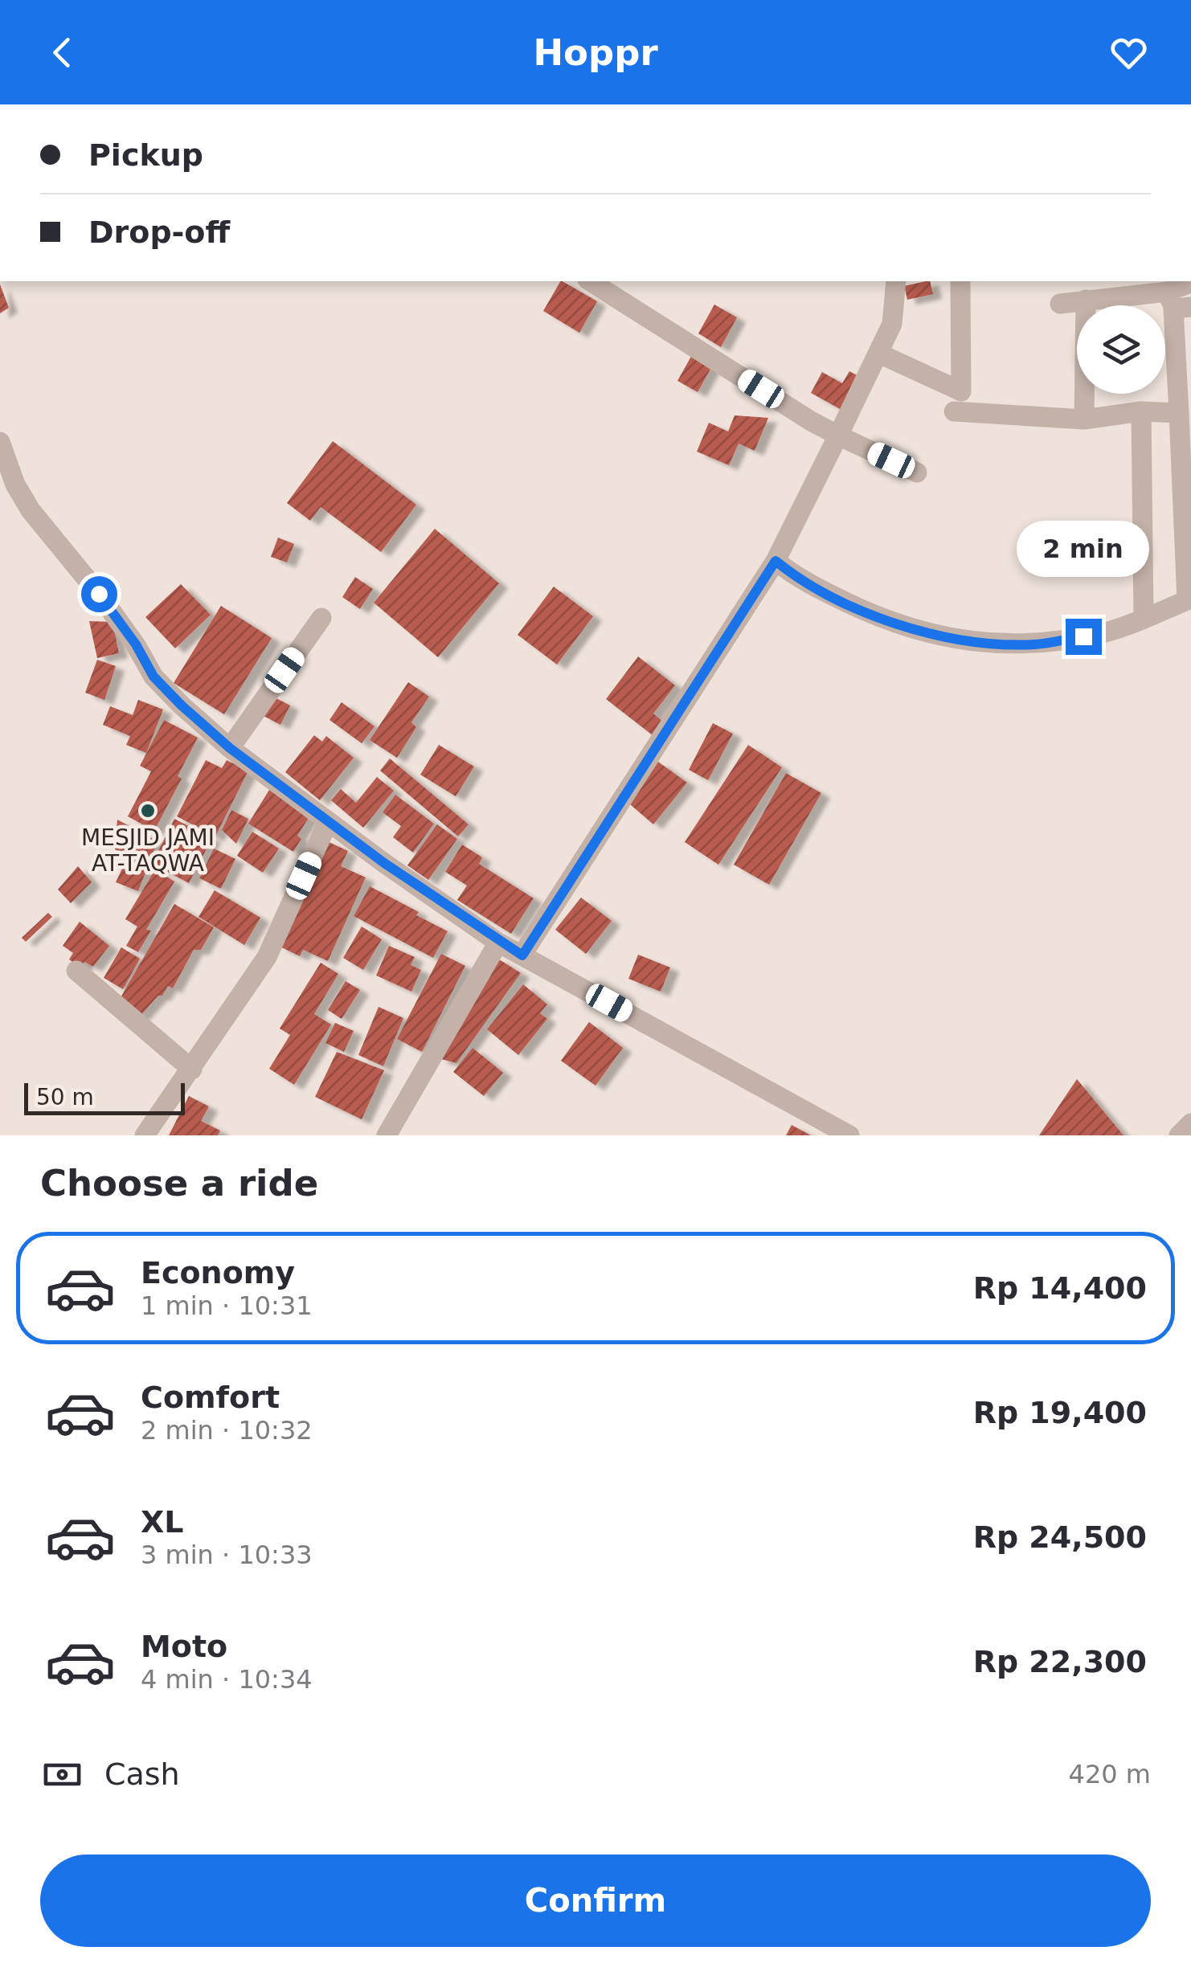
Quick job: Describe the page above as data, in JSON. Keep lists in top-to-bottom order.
{
  "places": ["MESJID JAMI AT-TAQWA"],
  "scale_bar": "50 m",
  "page": {
    "header": "Hoppr",
    "banner": ["Pickup", "Drop-off"],
    "bubble": "2 min",
    "scale": "50 m",
    "heading": "Choose a ride",
    "list": [
      {
        "name": "Economy",
        "note": "1 min · 10:31",
        "value": "Rp 14,400"
      },
      {
        "name": "Comfort",
        "note": "2 min · 10:32",
        "value": "Rp 19,400"
      },
      {
        "name": "XL",
        "note": "3 min · 10:33",
        "value": "Rp 24,500"
      },
      {
        "name": "Moto",
        "note": "4 min · 10:34",
        "value": "Rp 22,300"
      }
    ],
    "pay": ["Cash", "420 m"],
    "buttons": "Confirm"
  }
}
